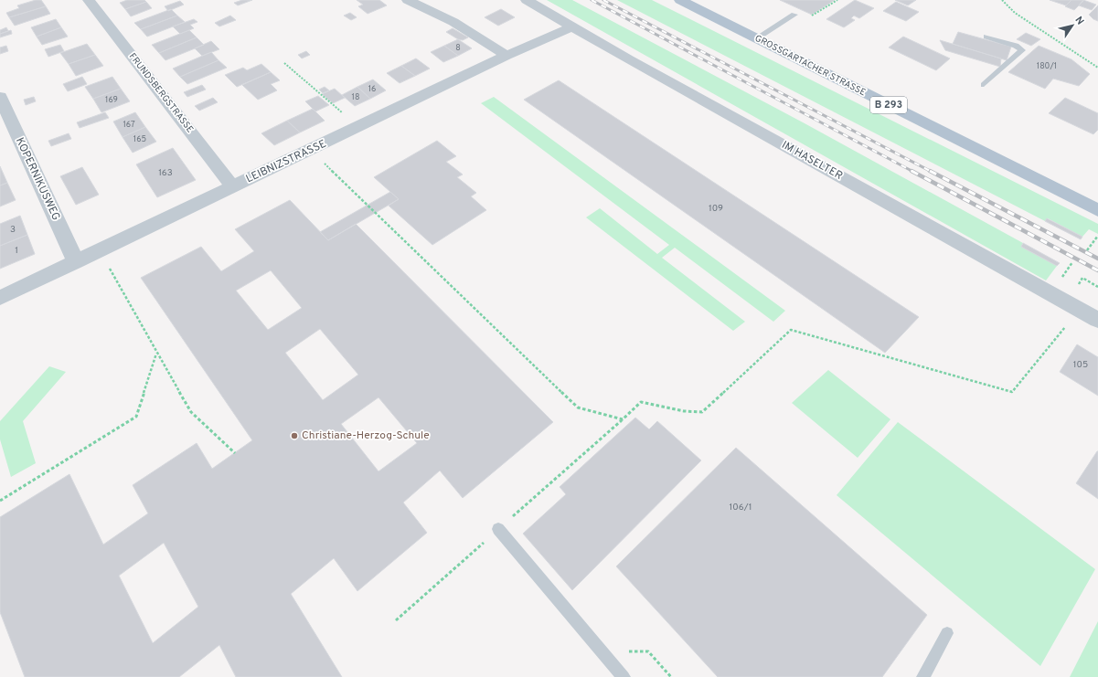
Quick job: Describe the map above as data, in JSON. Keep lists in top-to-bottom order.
{
  "streets": {
    "main road": ["GROSSGARTACHER STRASSE", "B 293"],
    "street": [
      "FRUNDSBERGSTRASSE",
      "IM HASELTER",
      "LEIBNIZSTRASSE",
      "KOPERNIKUSWEG"
    ]
  },
  "crossings": [
    ["FRUNDSBERGSTRASSE", "LEIBNIZSTRASSE"],
    ["IM HASELTER", "LEIBNIZSTRASSE"],
    ["LEIBNIZSTRASSE", "KOPERNIKUSWEG"]
  ],
  "places": ["Christiane-Herzog-Schule"],
  "house_numbers": [
    "8",
    "180/1",
    "16",
    "18",
    "169",
    "167",
    "165",
    "163",
    "109",
    "3",
    "1",
    "105",
    "106/1"
  ],
  "north": "top right"
}
